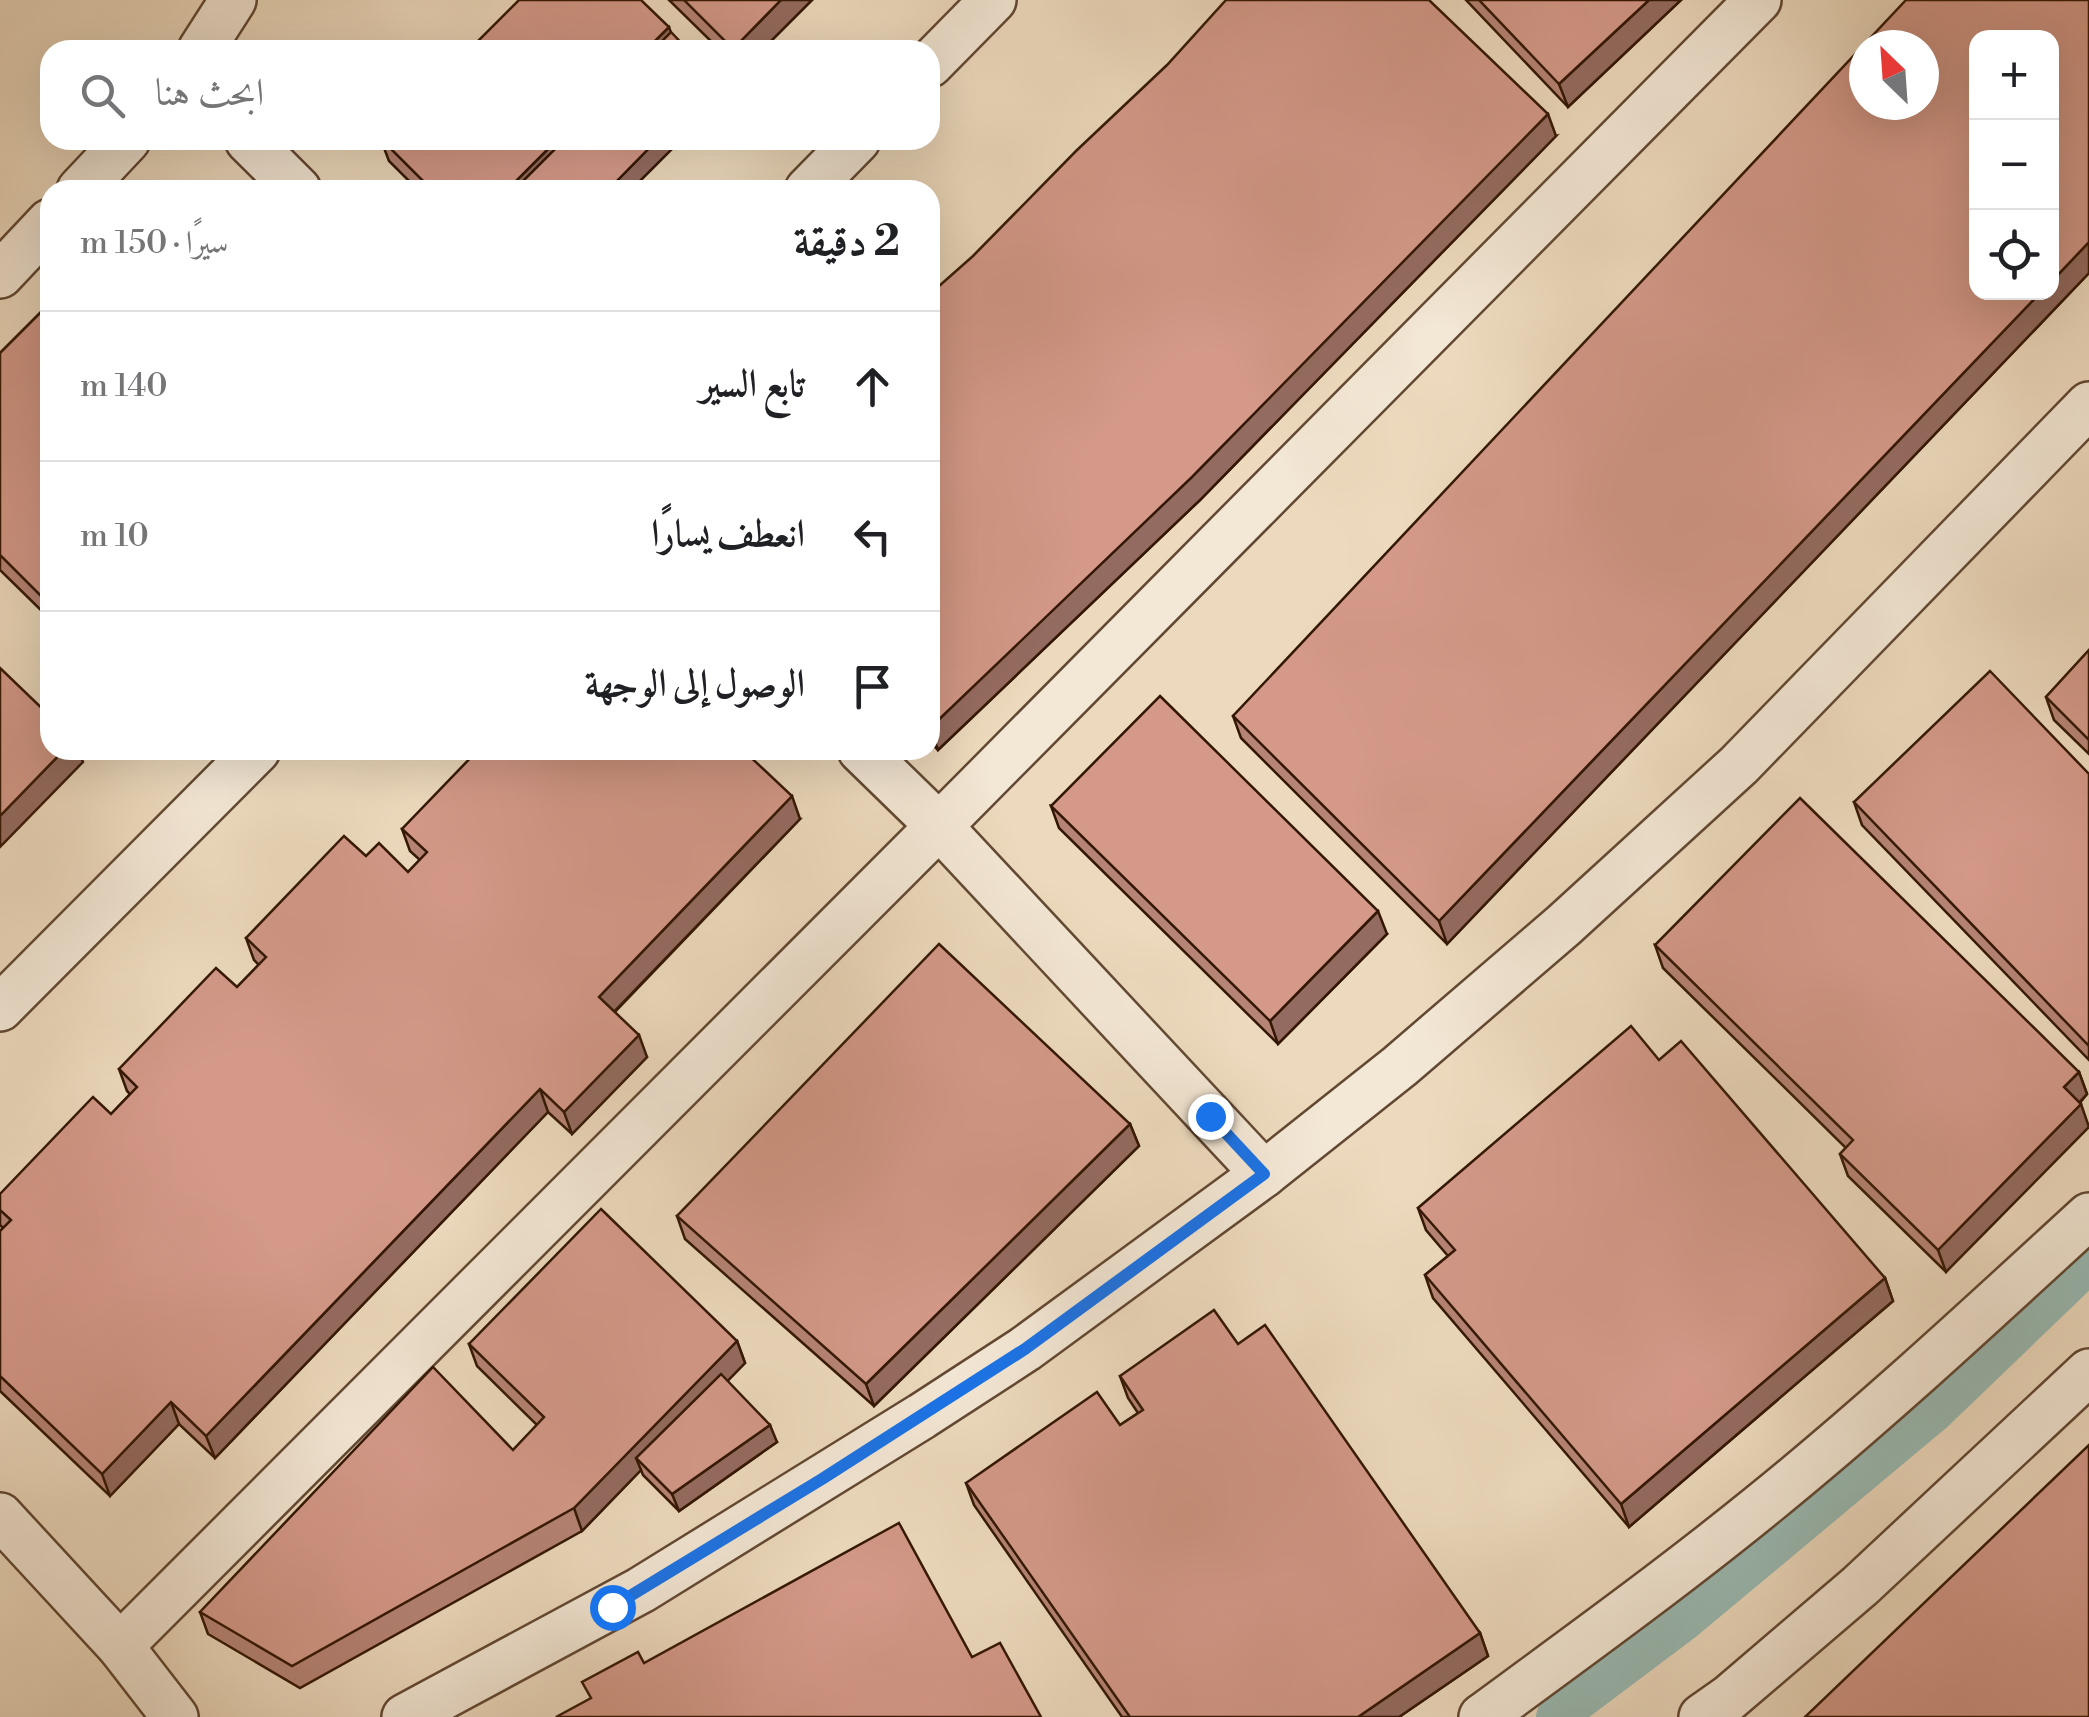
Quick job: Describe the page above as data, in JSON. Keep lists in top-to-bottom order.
{
  "north": "top left",
  "page": {
    "map_buttons": ["+", "−"],
    "search": "ابحث هنا",
    "heading": ["2 دقيقة", "سيرًا · 150 m"],
    "list": [
      ["تابع السير", "140 m"],
      ["انعطف يسارًا", "10 m"],
      "الوصول إلى الوجهة"
    ]
  }
}
